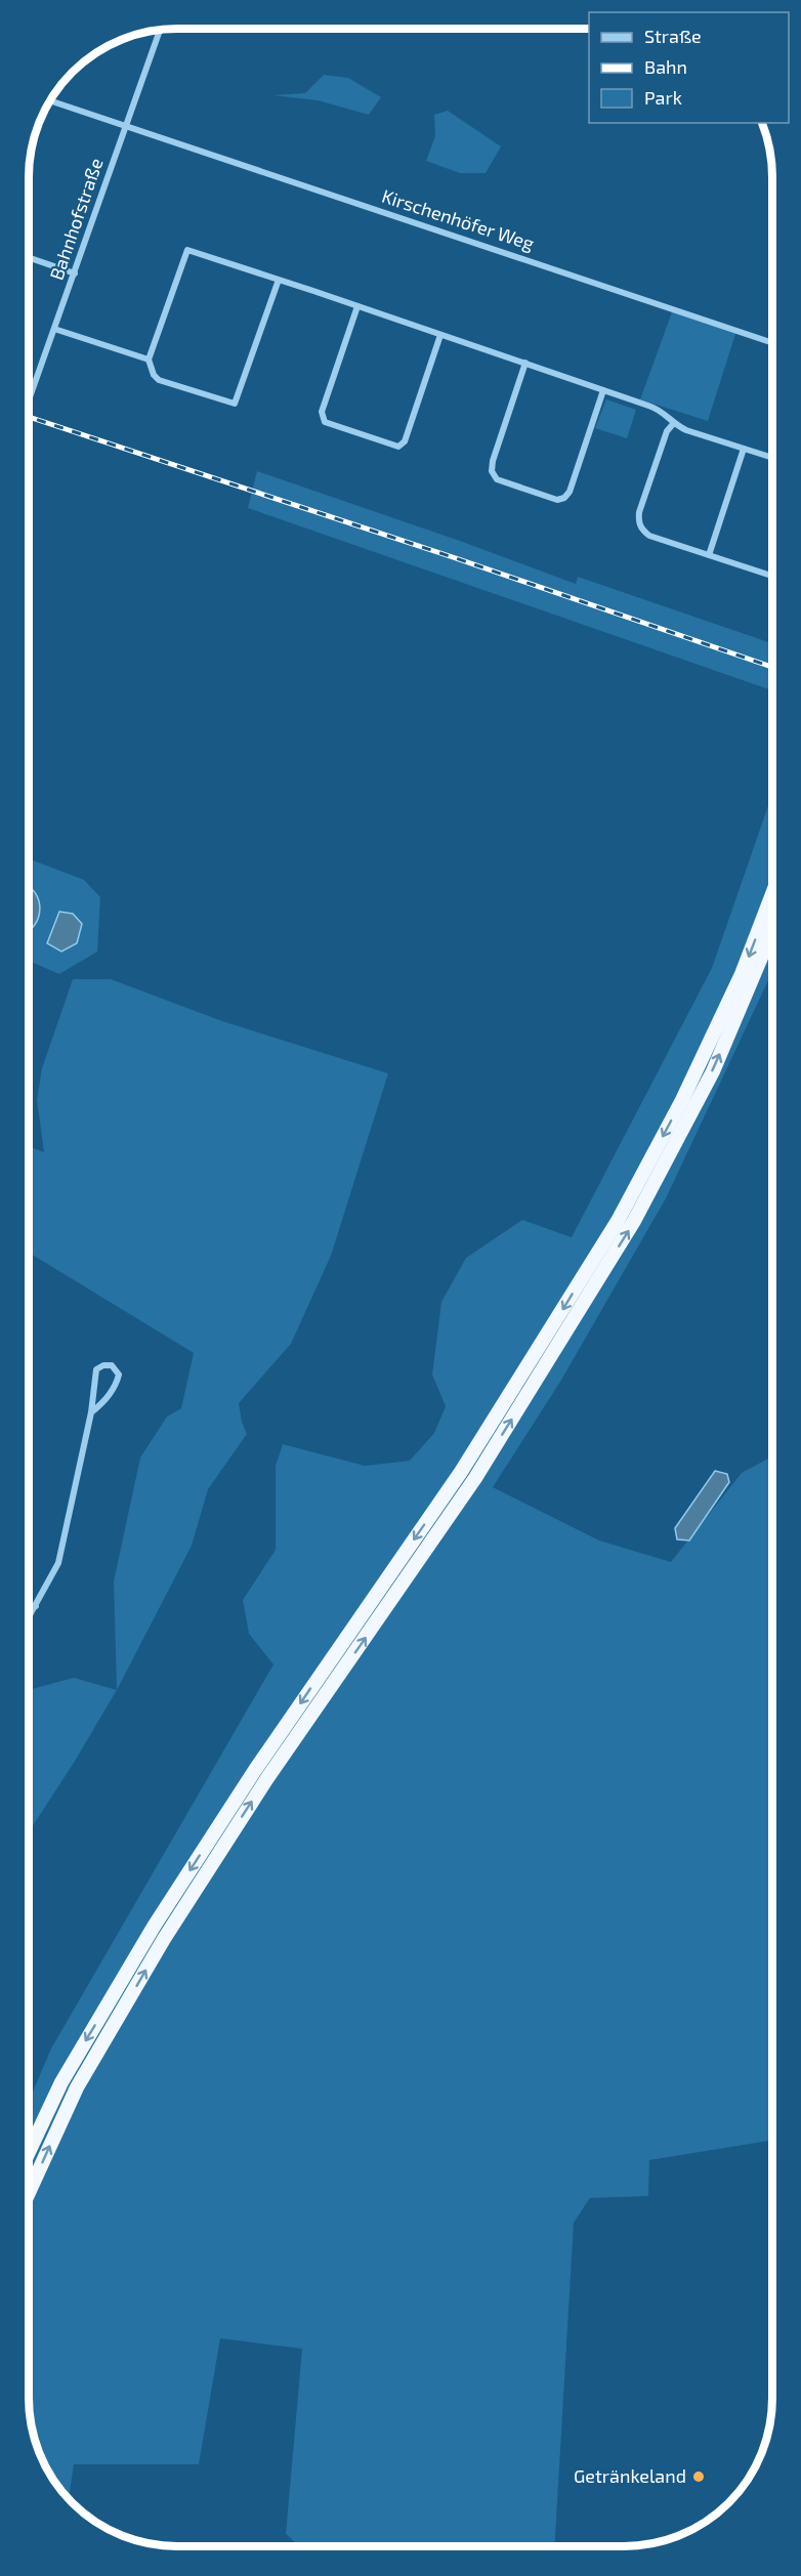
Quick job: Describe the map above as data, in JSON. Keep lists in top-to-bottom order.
{
  "streets": {
    "street": ["Bahnhofstraße", "Kirschenhöfer Weg"]
  },
  "crossings": [
    ["Bahnhofstraße", "Kirschenhöfer Weg"]
  ],
  "places": ["Getränkeland"],
  "legend": ["Straße", "Bahn", "Park"]
}
